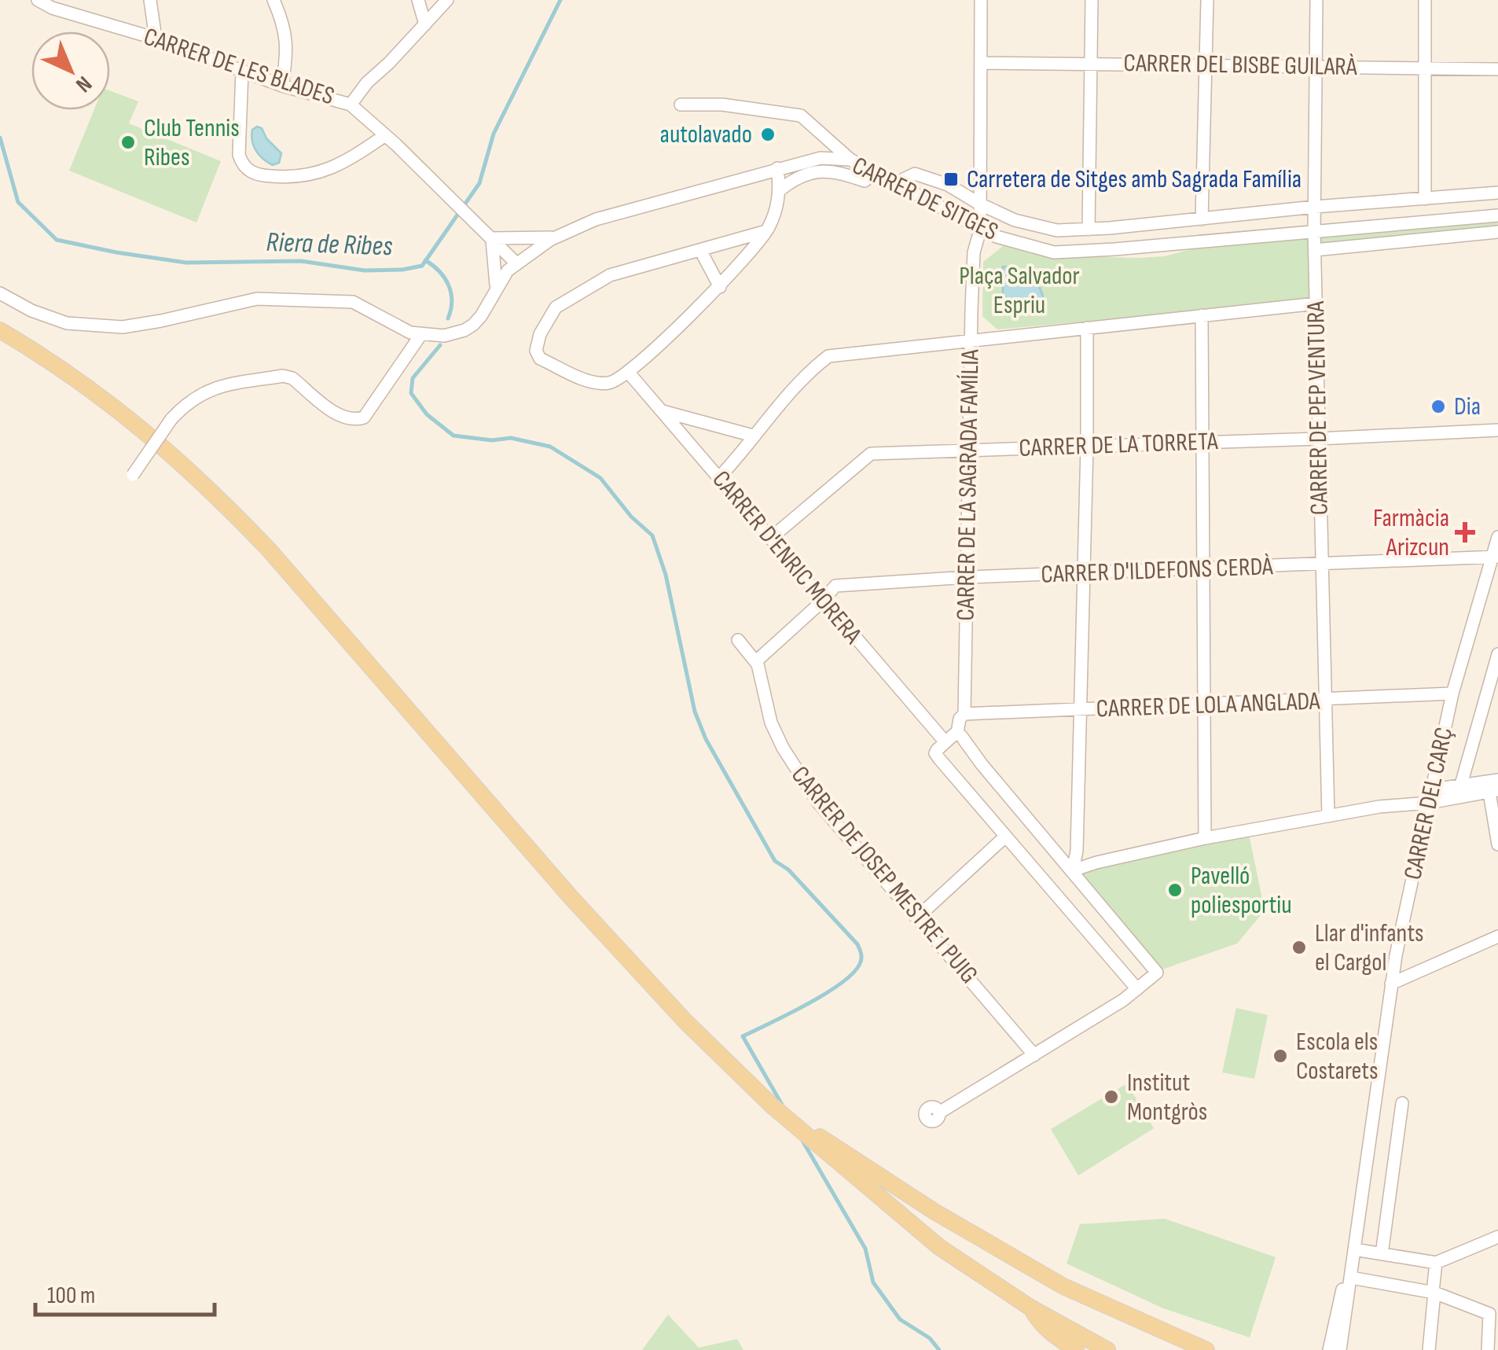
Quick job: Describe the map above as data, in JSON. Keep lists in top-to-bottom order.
{
  "streets": {
    "street": [
      "CARRER DEL BISBE GUILARÀ",
      "CARRER DE LES BLADES",
      "CARRER DE SITGES",
      "CARRER DE PEP VENTURA",
      "CARRER DE LA TORRETA",
      "CARRER DE LA SAGRADA FAMÍLIA",
      "CARRER D'ENRIC MORERA",
      "CARRER D'ILDEFONS CERDÀ",
      "CARRER DE LOLA ANGLADA",
      "CARRER DEL CARÇ",
      "CARRER DE JOSEP MESTRE I PUIG"
    ]
  },
  "crossings": [
    ["CARRER DEL BISBE GUILARÀ", "CARRER DE PEP VENTURA"],
    ["CARRER DEL BISBE GUILARÀ", "CARRER DE LA SAGRADA FAMÍLIA"],
    ["CARRER DE SITGES", "CARRER DE PEP VENTURA"],
    ["CARRER DE SITGES", "CARRER DE LA SAGRADA FAMÍLIA"],
    ["CARRER DE PEP VENTURA", "CARRER DE LA TORRETA"],
    ["CARRER DE PEP VENTURA", "CARRER D'ILDEFONS CERDÀ"],
    ["CARRER DE PEP VENTURA", "CARRER DE LOLA ANGLADA"],
    ["CARRER DE LA TORRETA", "CARRER DE LA SAGRADA FAMÍLIA"],
    ["CARRER DE LA TORRETA", "CARRER D'ENRIC MORERA"],
    ["CARRER DE LA SAGRADA FAMÍLIA", "CARRER D'ILDEFONS CERDÀ"],
    ["CARRER DE LA SAGRADA FAMÍLIA", "CARRER DE LOLA ANGLADA"],
    ["CARRER D'ENRIC MORERA", "CARRER D'ILDEFONS CERDÀ"],
    ["CARRER D'ILDEFONS CERDÀ", "CARRER DEL CARÇ"],
    ["CARRER D'ILDEFONS CERDÀ", "CARRER DE JOSEP MESTRE I PUIG"],
    ["CARRER DE LOLA ANGLADA", "CARRER DEL CARÇ"]
  ],
  "water": ["Riera de Ribes"],
  "parks": ["Plaça Salvador Espriu"],
  "places": {
    "other": [
      "autolavado",
      "Club Tennis Ribes",
      "Dia",
      "Pavelló poliesportiu",
      "Llar d'infants el Cargol",
      "Escola els Costarets",
      "Institut Montgròs"
    ],
    "transit": ["Carretera de Sitges amb Sagrada Família"],
    "health": ["Farmàcia Arizcun"]
  },
  "scale_bar": "100 m",
  "north": "bottom right"
}
